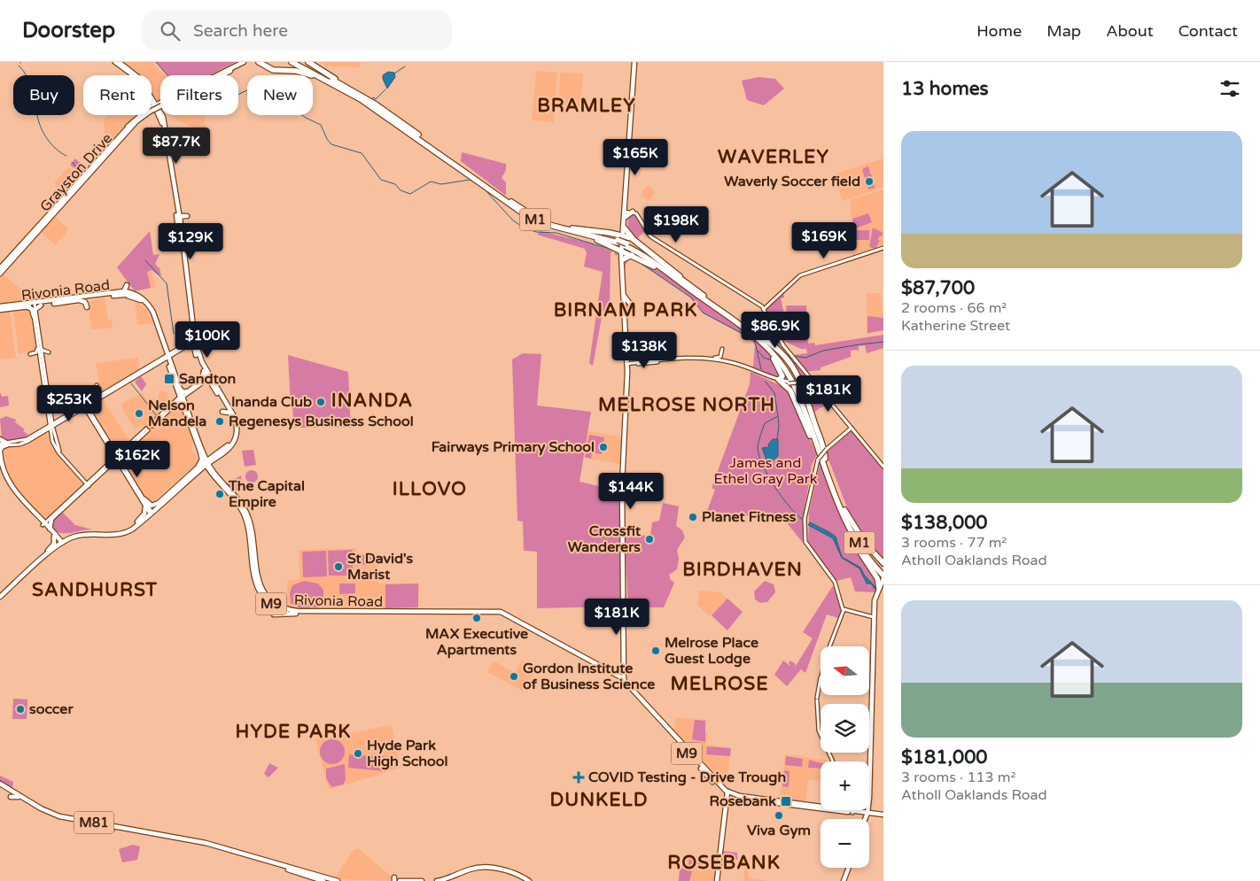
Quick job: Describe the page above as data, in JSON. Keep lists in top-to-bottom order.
{
  "streets": {
    "highway": ["M1"],
    "main road": [
      "Grayston Drive",
      "Rivonia Road",
      "M9",
      "M81"
    ]
  },
  "crossings": [
    ["Rivonia Road", "M9"]
  ],
  "districts": [
    "BRAMLEY",
    "WAVERLEY",
    "BIRNAM PARK",
    "INANDA",
    "MELROSE NORTH",
    "ILLOVO",
    "BIRDHAVEN",
    "SANDHURST",
    "MELROSE",
    "HYDE PARK",
    "DUNKELD",
    "ROSEBANK"
  ],
  "parks": ["James and Ethel Gray Park"],
  "places": {
    "other": [
      "Waverly Soccer field",
      "Inanda Club",
      "Nelson Mandela",
      "Regenesys Business School",
      "Fairways Primary School",
      "The Capital Empire",
      "Planet Fitness",
      "Crossfit Wanderers",
      "St David's Marist",
      "MAX Executive Apartments",
      "Melrose Place Guest Lodge",
      "Gordon Institute of Business Science",
      "soccer",
      "Hyde Park High School",
      "Viva Gym"
    ],
    "transit": ["Sandton", "Rosebank"],
    "health": ["COVID Testing - Drive Trough"]
  },
  "north": "left",
  "page": {
    "header": "Doorstep",
    "search": "Search here",
    "nav": [
      "Home",
      "Map",
      "About",
      "Contact"
    ],
    "heading": "13 homes",
    "chip": [
      "Buy",
      "Rent",
      "Filters",
      "New"
    ],
    "list": [
      {
        "name": "$87,700",
        "note": "2 rooms · 66 m² · Katherine Street"
      },
      {
        "name": "$138,000",
        "note": "3 rooms · 77 m² · Atholl Oaklands Road"
      },
      {
        "name": "$181,000",
        "note": "3 rooms · 113 m² · Atholl Oaklands Road"
      }
    ],
    "price": [
      "$87.7K",
      "$165K",
      "$198K",
      "$169K",
      "$129K",
      "$86.9K",
      "$100K",
      "$138K",
      "$181K",
      "$253K",
      "$162K",
      "$144K",
      "$181K"
    ],
    "map_buttons": ["+", "−"]
  }
}
